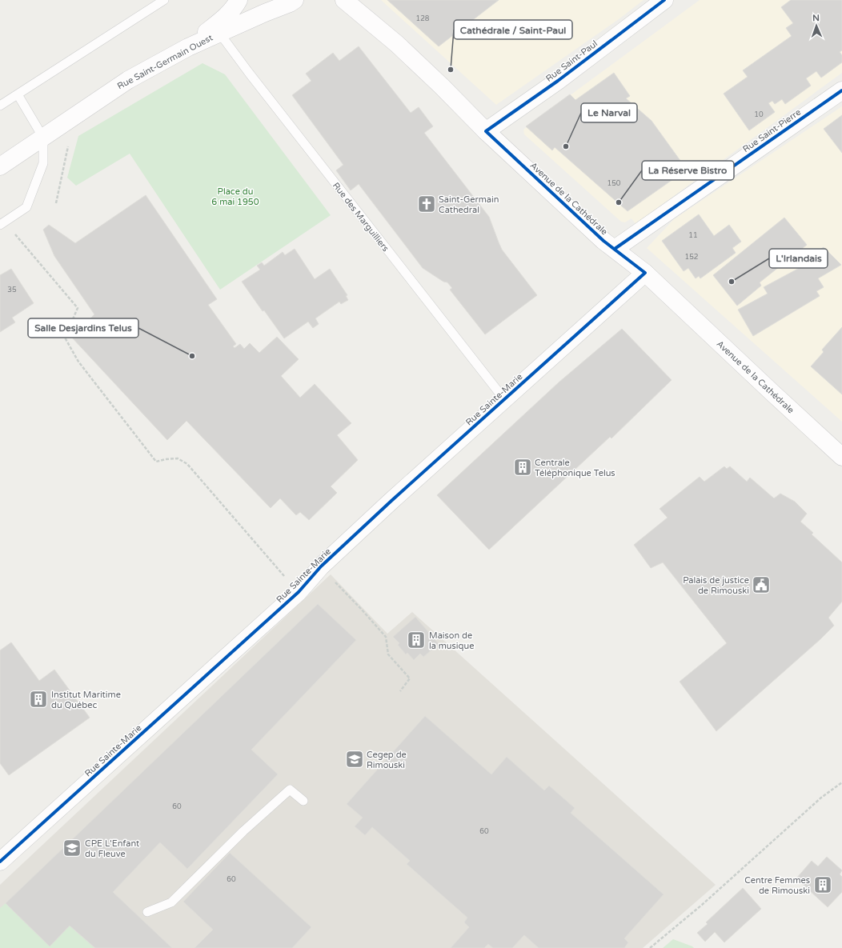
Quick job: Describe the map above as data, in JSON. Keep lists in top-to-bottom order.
{
  "streets": {
    "street": [
      "Rue Saint-Paul",
      "Rue Saint-Germain Ouest",
      "Rue Saint-Pierre",
      "Avenue de la Cathédrale",
      "Rue Sainte-Marie"
    ],
    "lane": ["Rue des Marguilliers"]
  },
  "crossings": [
    ["Rue Saint-Paul", "Avenue de la Cathédrale"],
    ["Rue Saint-Germain Ouest", "Rue des Marguilliers"],
    ["Rue Saint-Pierre", "Avenue de la Cathédrale"],
    ["Avenue de la Cathédrale", "Rue Sainte-Marie"],
    ["Rue des Marguilliers", "Rue Sainte-Marie"]
  ],
  "parks": ["Place du 6 mai 1950"],
  "places": {
    "other": [
      "Cathédrale / Saint-Paul",
      "Le Narval",
      "La Réserve Bistro",
      "L'Irlandais",
      "Salle Desjardins Telus"
    ],
    "church": ["Saint-Germain Cathedral"],
    "building": [
      "Centrale Téléphonique Telus",
      "Maison de la musique",
      "Institut Maritime du Québec",
      "Centre Femmes de Rimouski"
    ],
    "public building": ["Palais de justice de Rimouski"],
    "school or university": ["Cegep de Rimouski", "CPE L'Enfant du Fleuve"]
  },
  "house_numbers": [
    "128",
    "10",
    "150",
    "11",
    "152",
    "35",
    "60",
    "60",
    "60"
  ],
  "north": "top"
}
